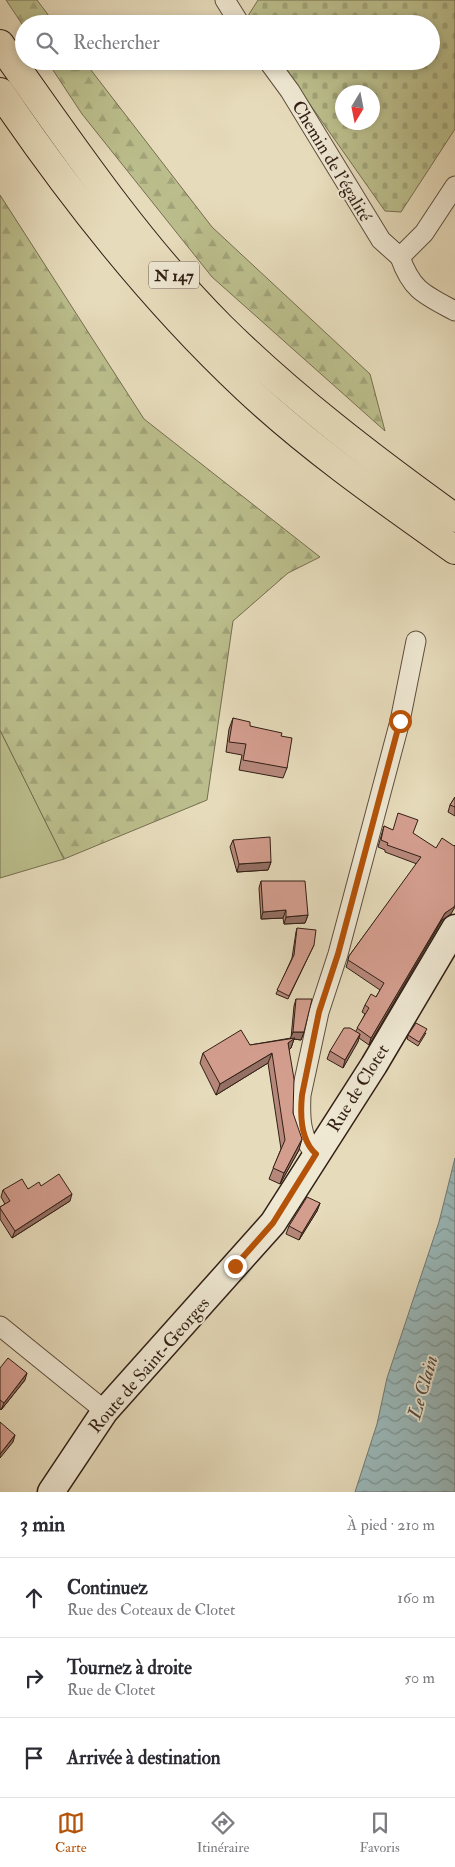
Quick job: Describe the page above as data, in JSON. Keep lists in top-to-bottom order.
{
  "streets": {
    "highway": ["N 147"],
    "main road": ["Rue de Clotet", "Route de Saint-Georges"],
    "street": ["Chemin de l'égalité"]
  },
  "crossings": [
    ["Rue de Clotet", "Route de Saint-Georges"]
  ],
  "water": ["Le Clain"],
  "north": "bottom",
  "page": {
    "search": "Rechercher",
    "heading": ["3 min", "À pied · 210 m"],
    "list": [
      ["Continuez", "Rue des Coteaux de Clotet", "160 m"],
      ["Tournez à droite", "Rue de Clotet", "50 m"],
      "Arrivée à destination"
    ],
    "nav": ["Carte", "Itinéraire", "Favoris"]
  }
}
